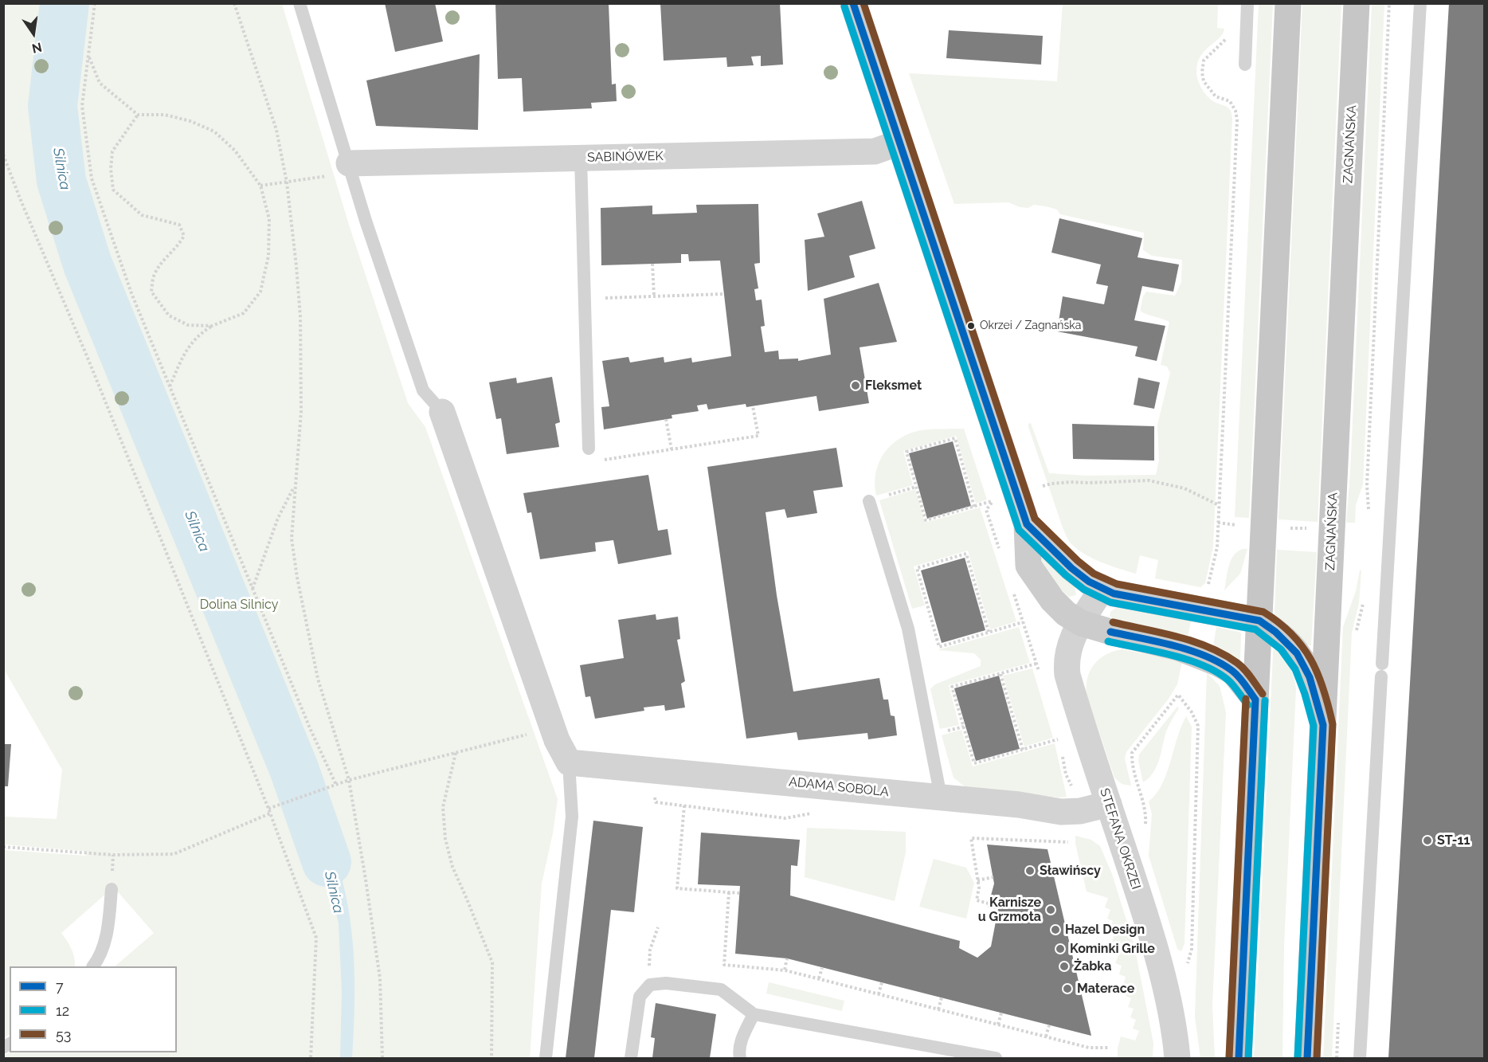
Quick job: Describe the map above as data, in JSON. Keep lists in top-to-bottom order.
{
  "streets": {
    "main road": ["ZAGNAŃSKA"],
    "street": ["SABINÓWEK", "ADAMA SOBOLA", "STEFANA OKRZEI"]
  },
  "crossings": [
    ["ADAMA SOBOLA", "STEFANA OKRZEI"]
  ],
  "water": ["Silnica"],
  "parks": ["Dolina Silnicy"],
  "places": [
    "Okrzei / Zagnańska",
    "Fleksmet",
    "ST-11",
    "Sławińscy",
    "Karnisze u Grzmota",
    "Hazel Design",
    "Kominki Grille",
    "Żabka",
    "Materace"
  ],
  "lines": ["transit line 7", "transit line 53", "transit line 12"],
  "legend": ["7", "12", "53"],
  "north": "bottom"
}
